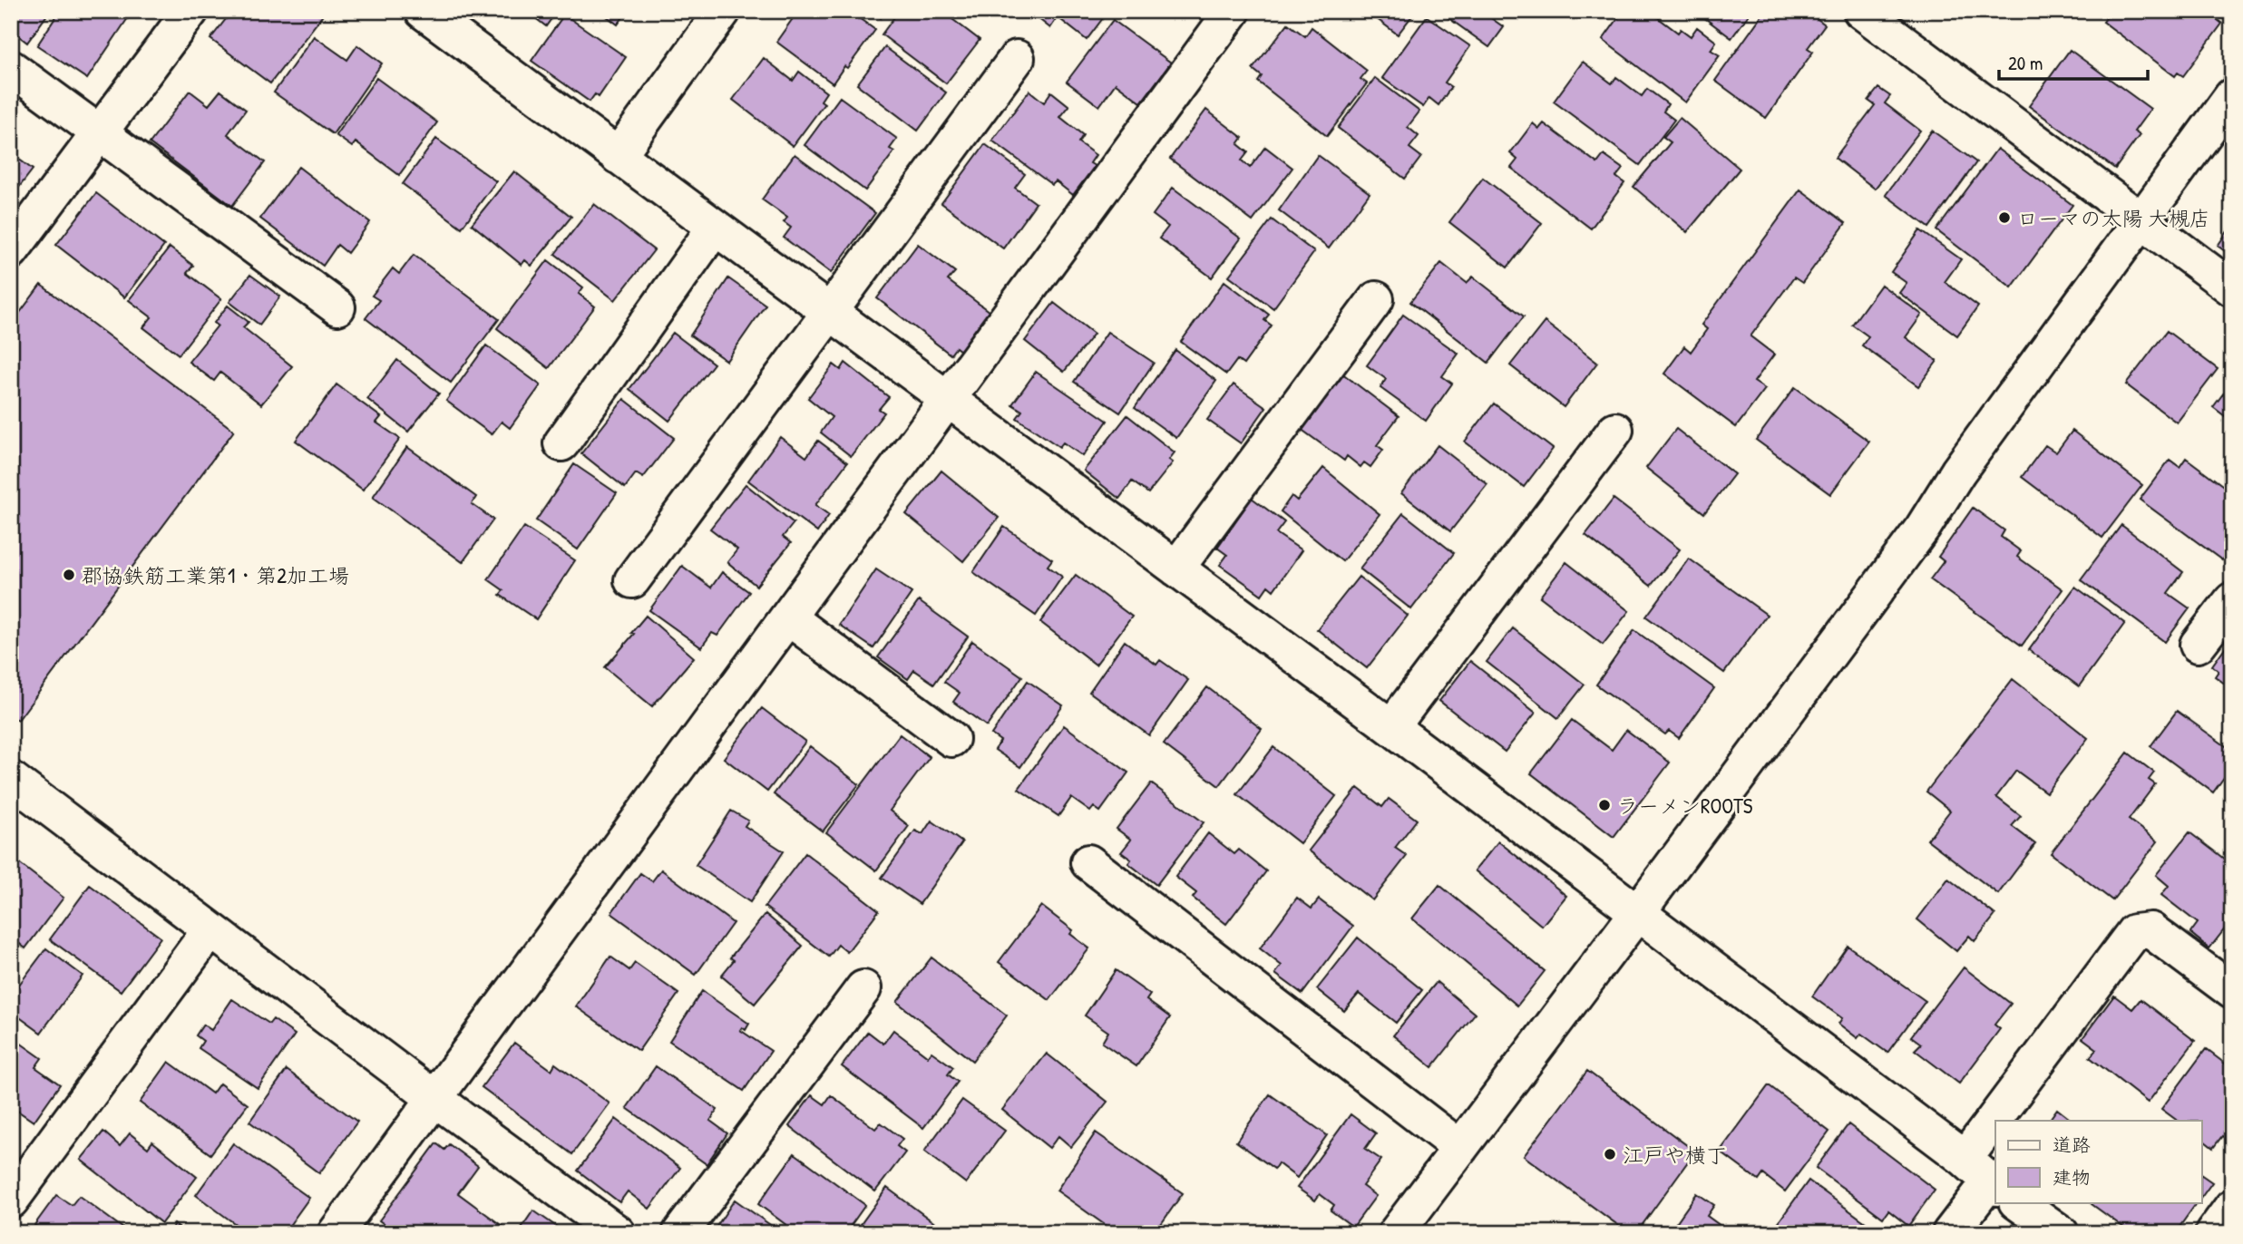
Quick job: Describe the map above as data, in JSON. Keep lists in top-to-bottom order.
{
  "places": [
    "ローマの太陽 大槻店",
    "郡協鉄筋工業第1・第2加工場",
    "ラーメンROOTS",
    "江戸や横丁"
  ],
  "legend": ["道路", "建物"],
  "scale_bar": "20 m"
}
